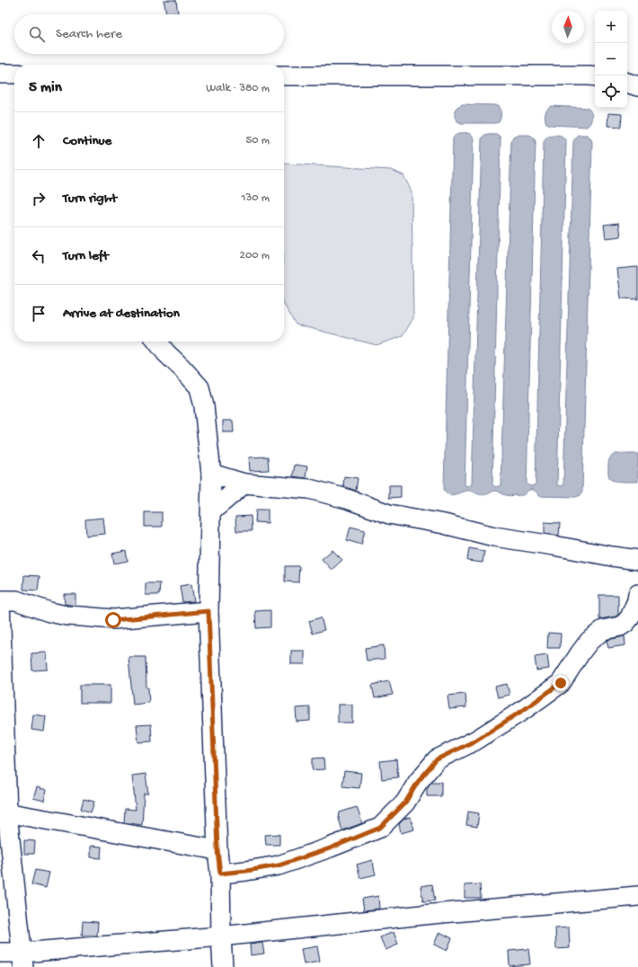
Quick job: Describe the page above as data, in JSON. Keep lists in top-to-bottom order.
{
  "north": "top",
  "page": {
    "map_buttons": ["+", "−"],
    "search": "Search here",
    "heading": ["5 min", "Walk · 380 m"],
    "list": [
      ["Continue", "50 m"],
      ["Turn right", "130 m"],
      ["Turn left", "200 m"],
      "Arrive at destination"
    ]
  }
}
